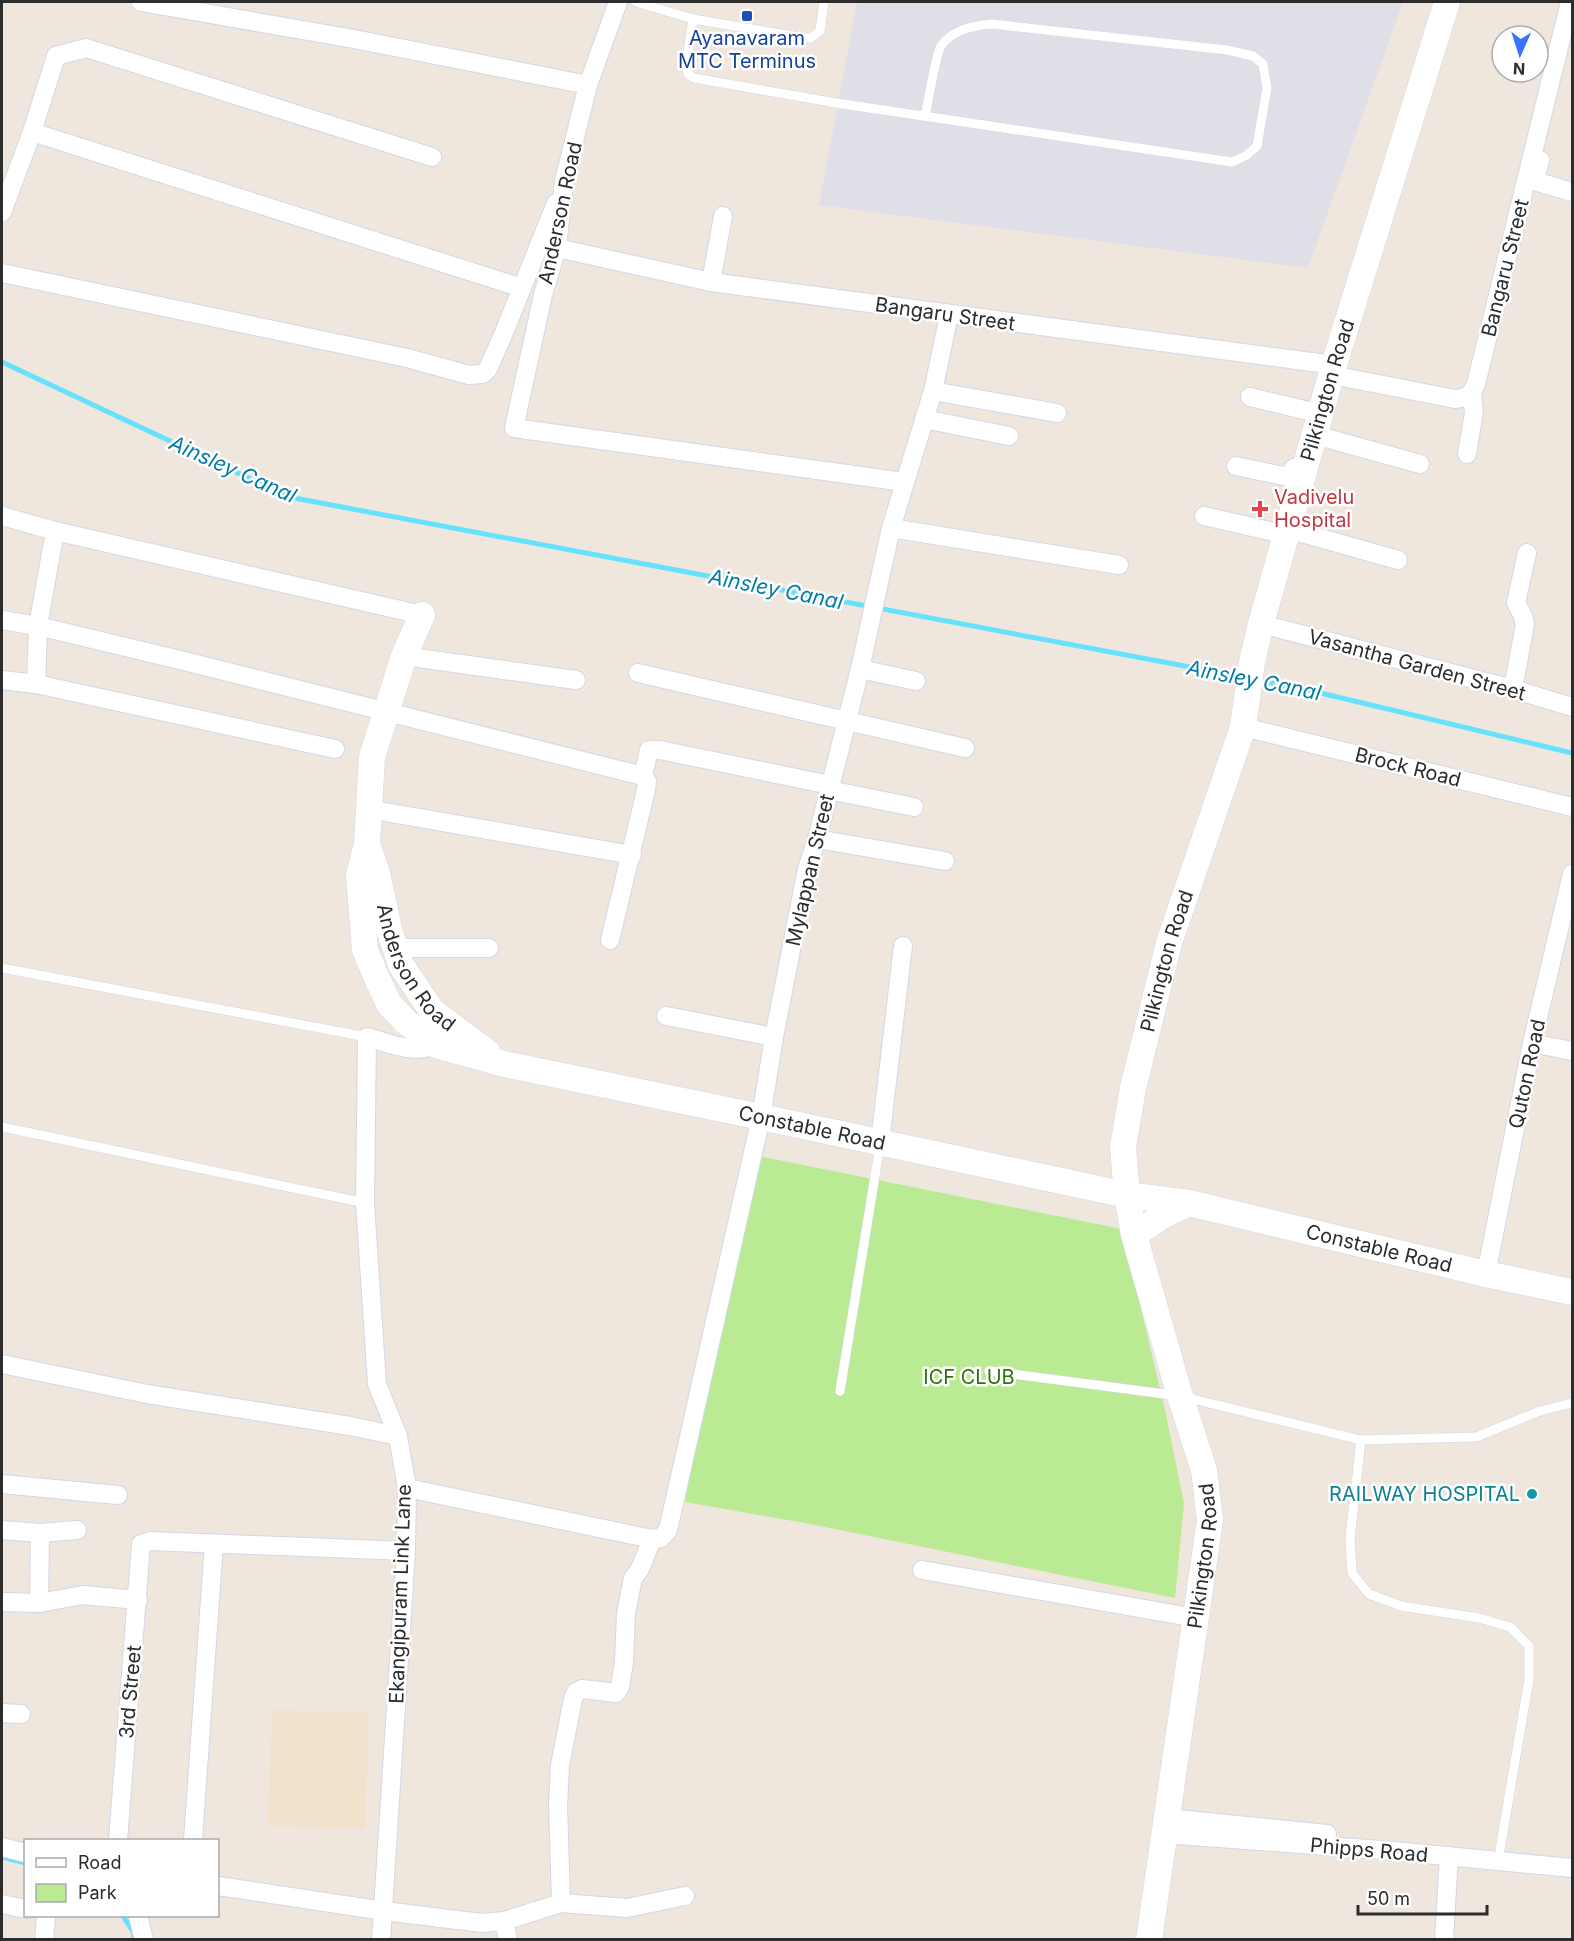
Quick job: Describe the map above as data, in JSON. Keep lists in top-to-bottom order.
{
  "streets": {
    "street": [
      "Anderson Road",
      "Bangaru Street",
      "Pilkington Road",
      "Vasantha Garden Street",
      "Brock Road",
      "Mylappan Street",
      "Quton Road",
      "Constable Road",
      "Ekangipuram Link Lane",
      "3rd Street",
      "Phipps Road"
    ]
  },
  "crossings": [
    ["Anderson Road", "Bangaru Street"],
    ["Anderson Road", "Mylappan Street"],
    ["Anderson Road", "Constable Road"],
    ["Bangaru Street", "Pilkington Road"],
    ["Bangaru Street", "Mylappan Street"],
    ["Pilkington Road", "Vasantha Garden Street"],
    ["Pilkington Road", "Brock Road"],
    ["Pilkington Road", "Constable Road"],
    ["Pilkington Road", "Phipps Road"],
    ["Mylappan Street", "Constable Road"],
    ["Quton Road", "Constable Road"],
    ["Constable Road", "Ekangipuram Link Lane"]
  ],
  "water": ["Ainsley Canal"],
  "parks": ["ICF CLUB"],
  "places": {
    "transit": ["Ayanavaram MTC Terminus"],
    "health": ["Vadivelu Hospital"],
    "other": ["RAILWAY HOSPITAL"]
  },
  "legend": ["Road", "Park"],
  "scale_bar": "50 m",
  "north": "bottom"
}
